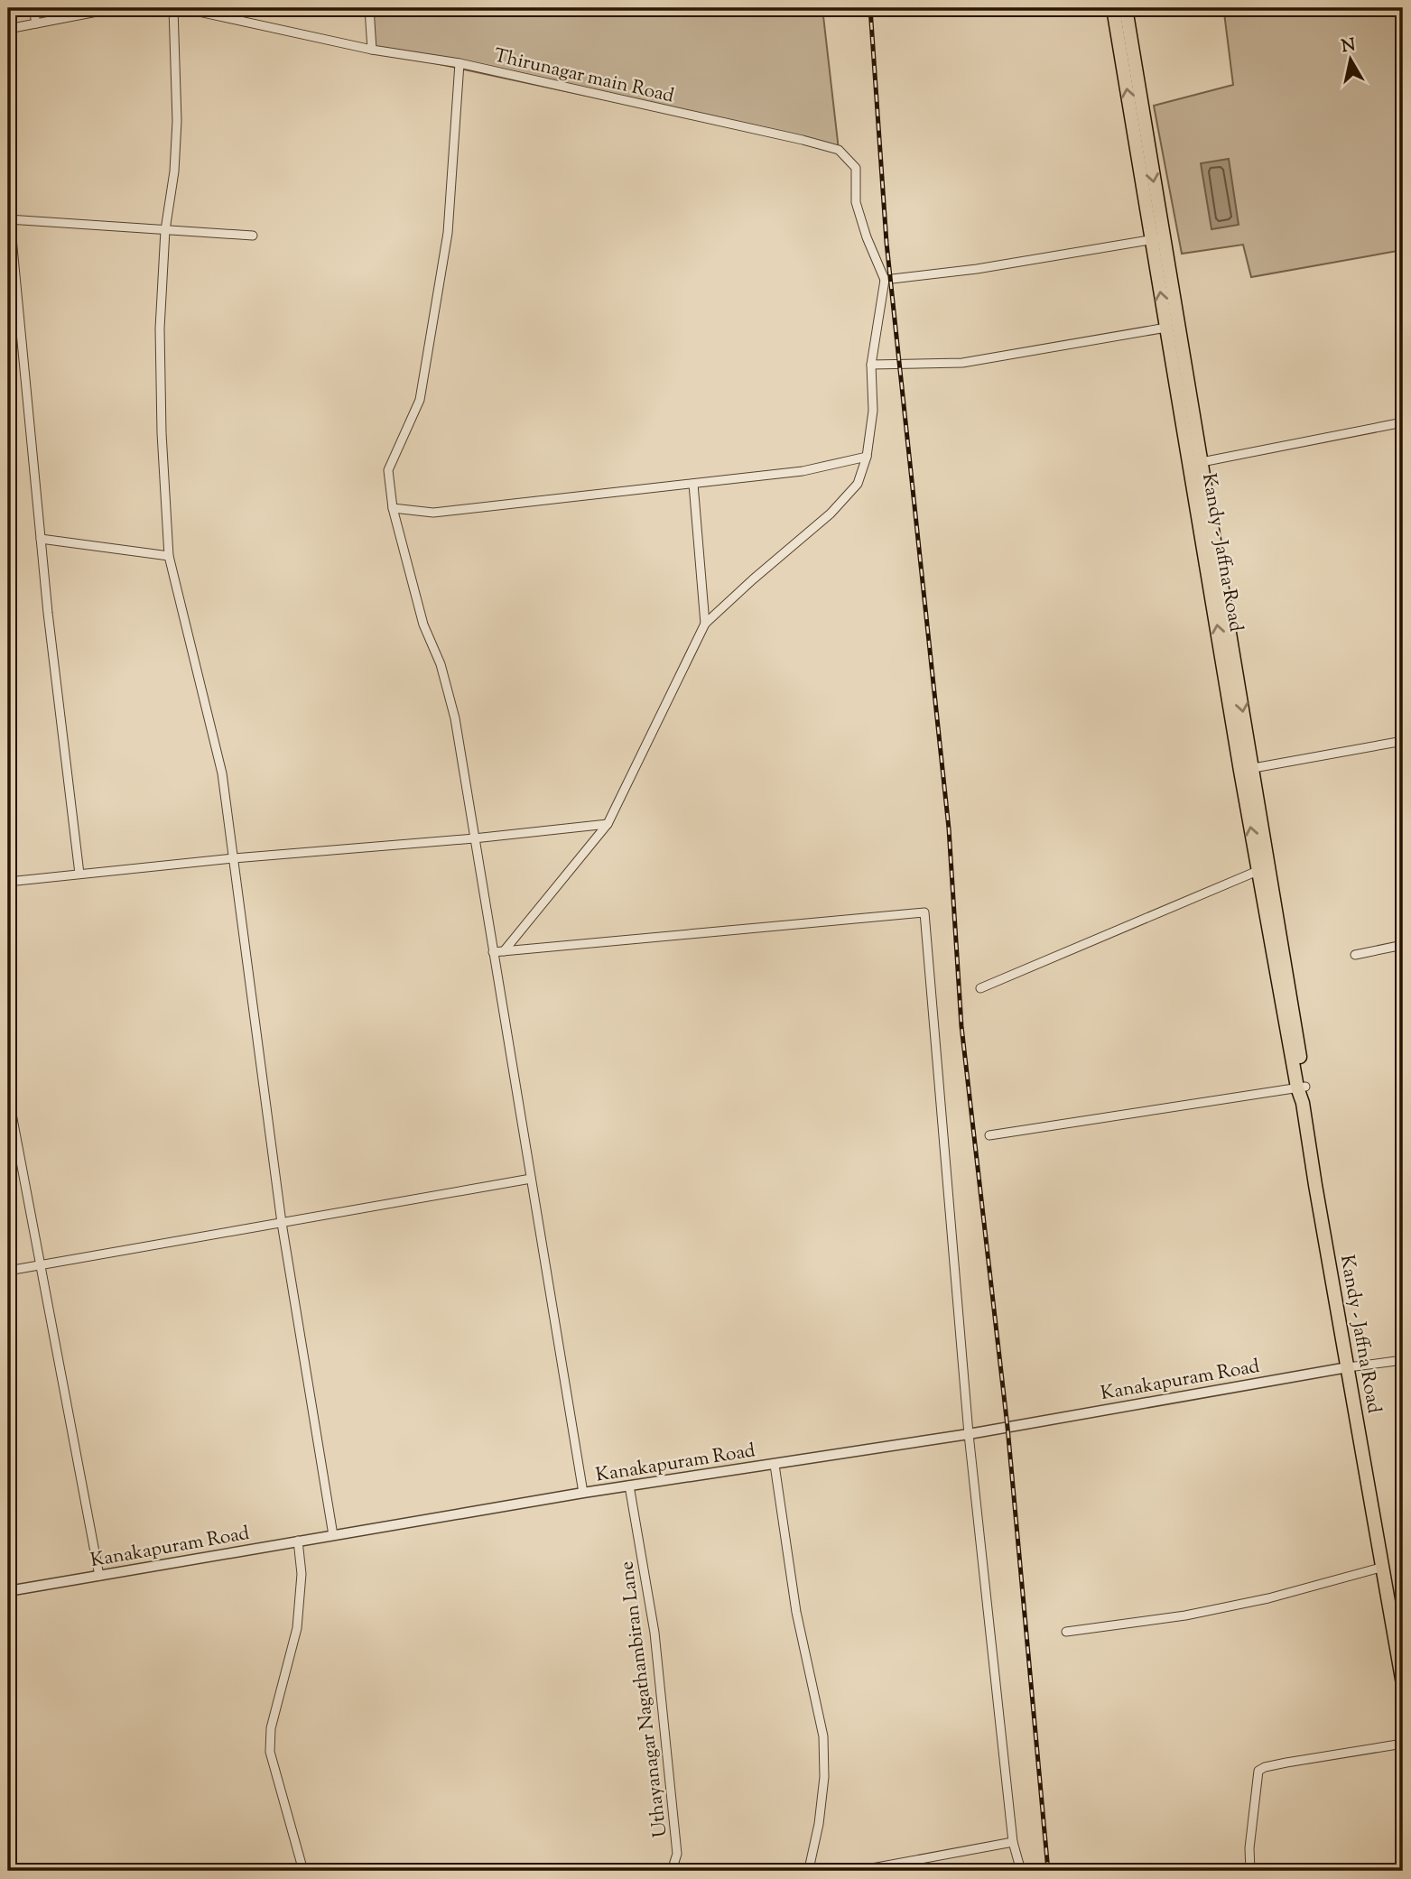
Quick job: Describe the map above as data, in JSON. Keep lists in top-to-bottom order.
{
  "streets": {
    "highway": ["Kandy - Jaffna Road"],
    "street": ["Thirunagar main Road", "Kanakapuram Road", "Uthayanagar Nagathambiran Lane"]
  },
  "crossings": [
    ["Kandy - Jaffna Road", "Kanakapuram Road"],
    ["Kanakapuram Road", "Uthayanagar Nagathambiran Lane"]
  ],
  "north": "top"
}
